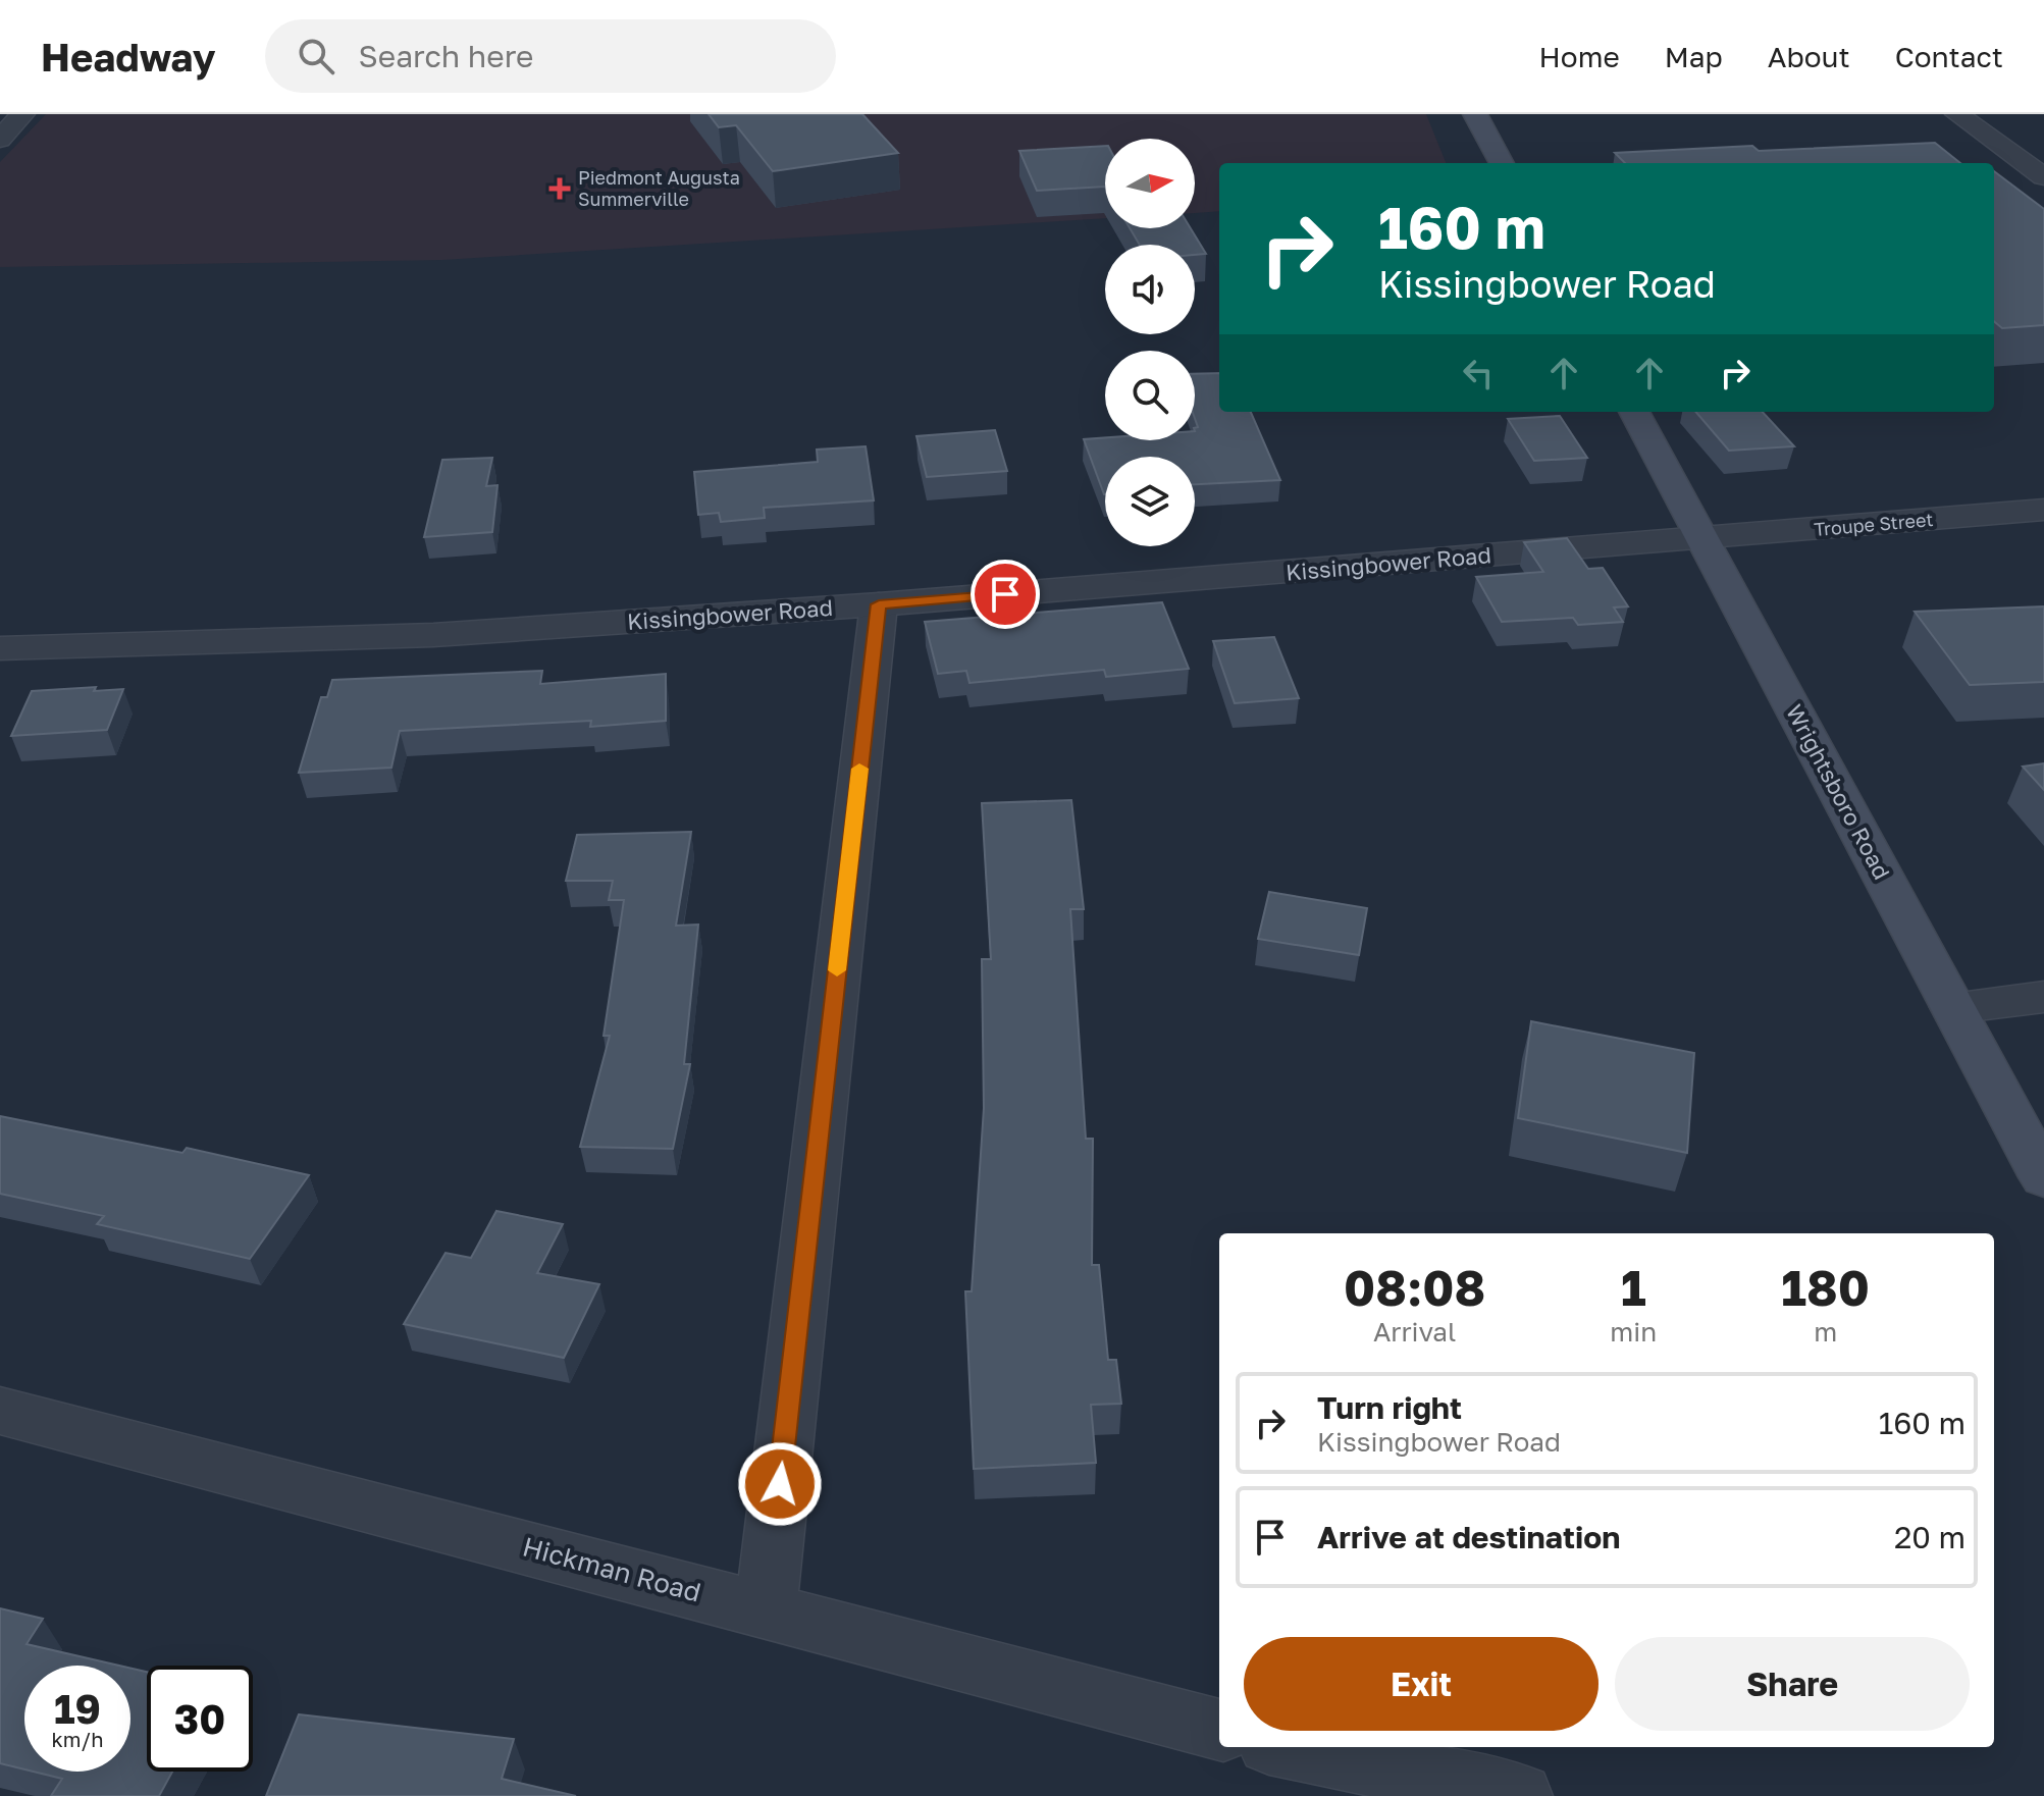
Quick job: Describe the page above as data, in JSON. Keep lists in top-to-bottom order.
{
  "streets": {
    "main road": ["Wrightsboro Road"],
    "street": ["Troupe Street", "Kissingbower Road", "Hickman Road"]
  },
  "crossings": [
    ["Troupe Street", "Kissingbower Road"],
    ["Troupe Street", "Wrightsboro Road"],
    ["Kissingbower Road", "Wrightsboro Road"]
  ],
  "places": {
    "health": ["Piedmont Augusta Summerville"]
  },
  "north": "right",
  "page": {
    "header": "Headway",
    "search": "Search here",
    "nav": [
      "Home",
      "Map",
      "About",
      "Contact"
    ],
    "turn": ["160 m", "Kissingbower Road"],
    "eta": [
      "08:08",
      "Arrival",
      "1",
      "min",
      "180",
      "m"
    ],
    "list": [
      {
        "name": "Turn right",
        "note": "Kissingbower Road",
        "value": "160 m"
      },
      {
        "name": "Arrive at destination",
        "value": "20 m"
      }
    ],
    "buttons": ["Exit", "Share"],
    "speed": "19 km/h",
    "limit": "30"
  }
}
